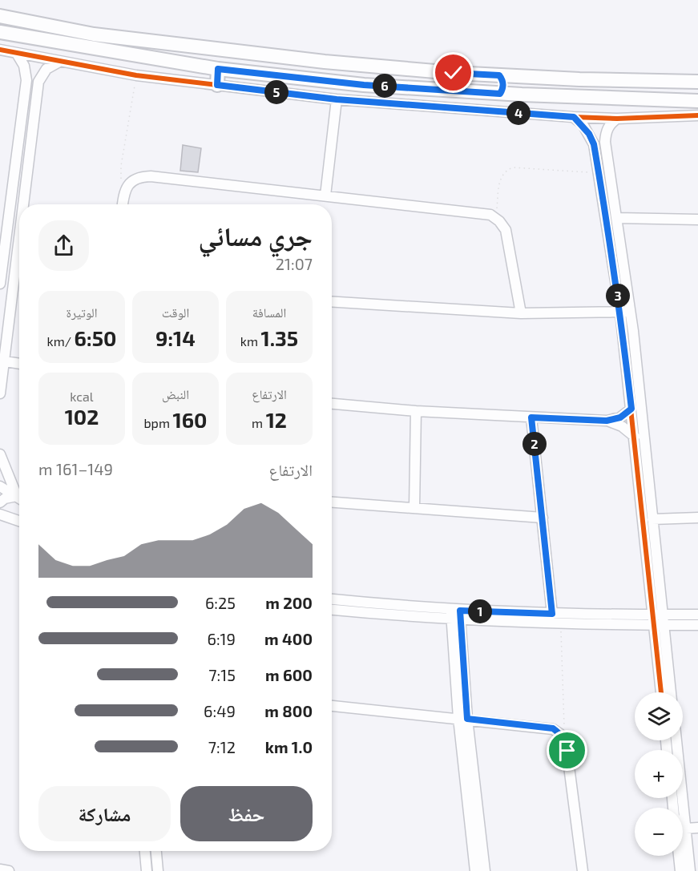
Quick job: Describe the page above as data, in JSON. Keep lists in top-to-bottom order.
{
  "page": {
    "pins": [
      "6",
      "5",
      "4",
      "3",
      "2",
      "1"
    ],
    "heading": ["جري مسائي", "21:07"],
    "stats": [
      ["المسافة", "1.35 km"],
      ["الوقت", "9:14"],
      ["الوتيرة", "6:50 /km"],
      ["الارتفاع", "12 m"],
      ["النبض", "160 bpm"],
      ["kcal", "102"]
    ],
    "chart": ["الارتفاع", "149–161 m"],
    "list": [
      {
        "name": "200 m",
        "note": "6:25"
      },
      {
        "name": "400 m",
        "note": "6:19"
      },
      {
        "name": "600 m",
        "note": "7:15"
      },
      {
        "name": "800 m",
        "note": "6:49"
      },
      {
        "name": "1.0 km",
        "note": "7:12"
      }
    ],
    "map_buttons": ["+", "−"],
    "buttons": ["حفظ", "مشاركة"]
  }
}
